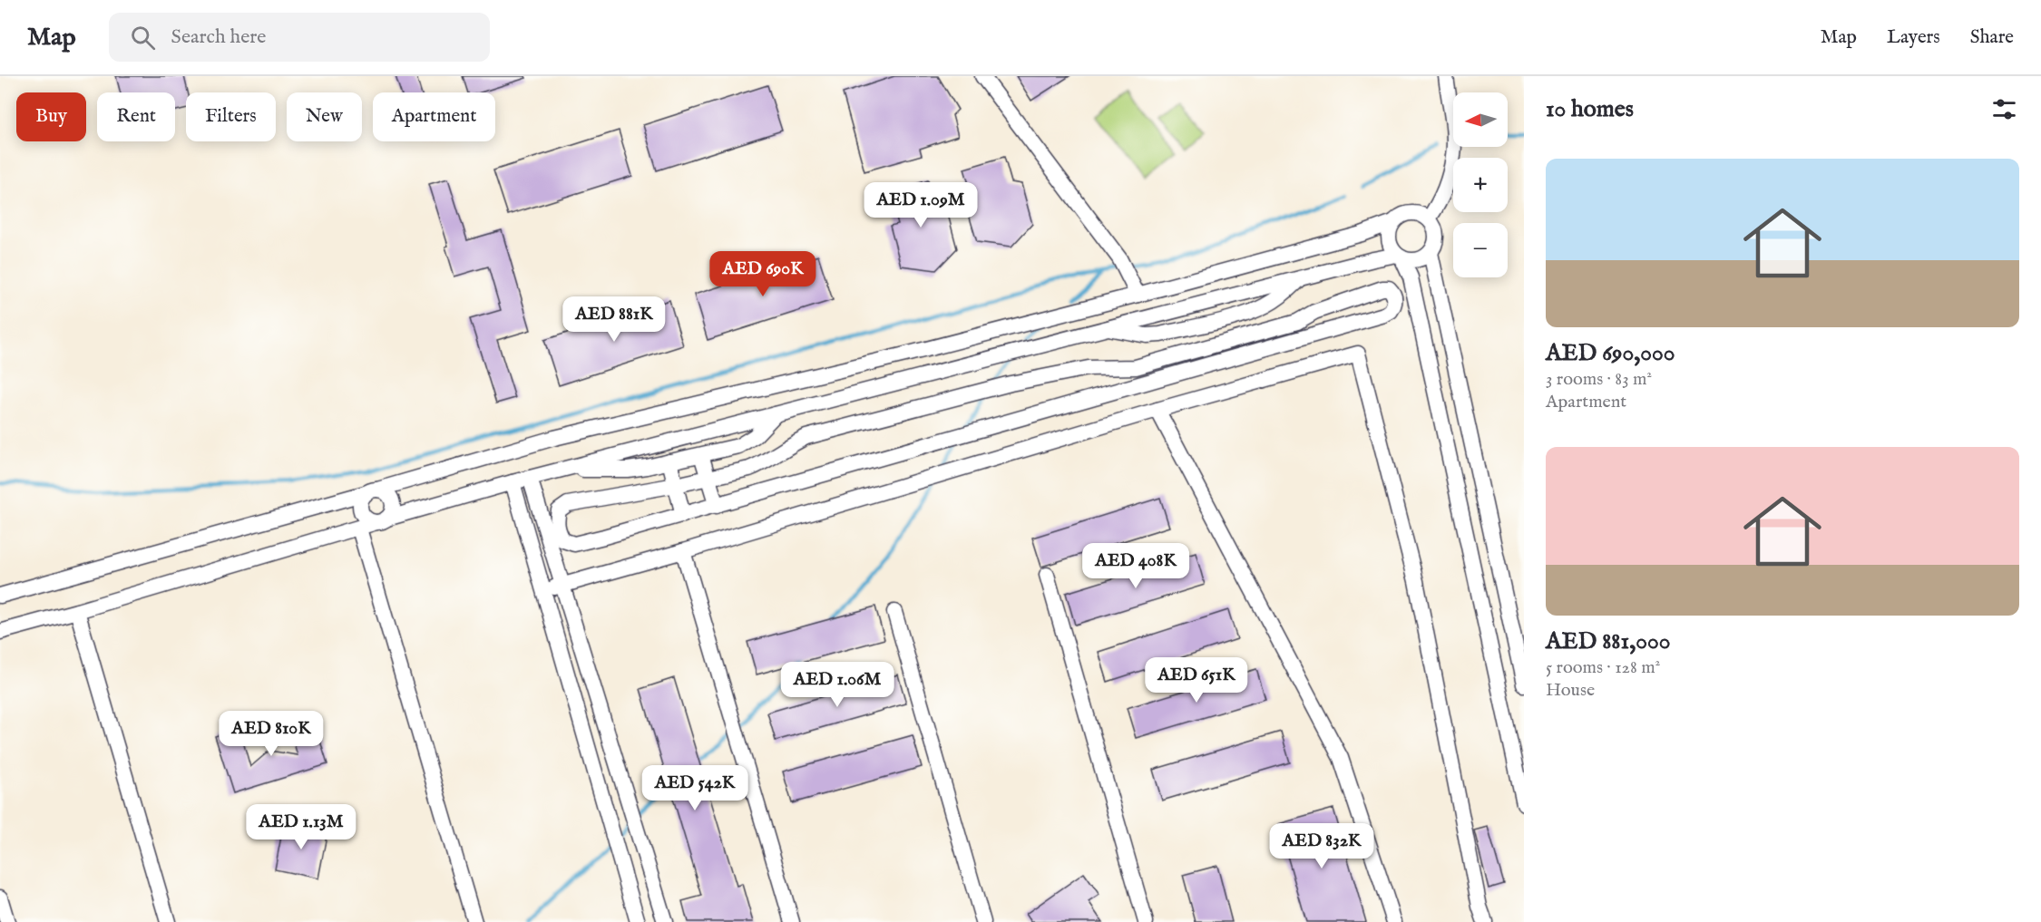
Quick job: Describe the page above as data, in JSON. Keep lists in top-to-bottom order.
{
  "north": "left",
  "page": {
    "header": "Map",
    "search": "Search here",
    "nav": ["Map", "Layers", "Share"],
    "heading": "10 homes",
    "map_buttons": ["+", "−"],
    "chip": [
      "Buy",
      "Rent",
      "Filters",
      "New",
      "Apartment"
    ],
    "list": [
      {
        "name": "AED 690,000",
        "note": "3 rooms · 83 m² · Apartment"
      },
      {
        "name": "AED 881,000",
        "note": "5 rooms · 128 m² · House"
      }
    ],
    "price": [
      "AED 1.09M",
      "AED 690K",
      "AED 881K",
      "AED 408K",
      "AED 651K",
      "AED 1.06M",
      "AED 810K",
      "AED 542K",
      "AED 1.13M",
      "AED 832K"
    ]
  }
}
